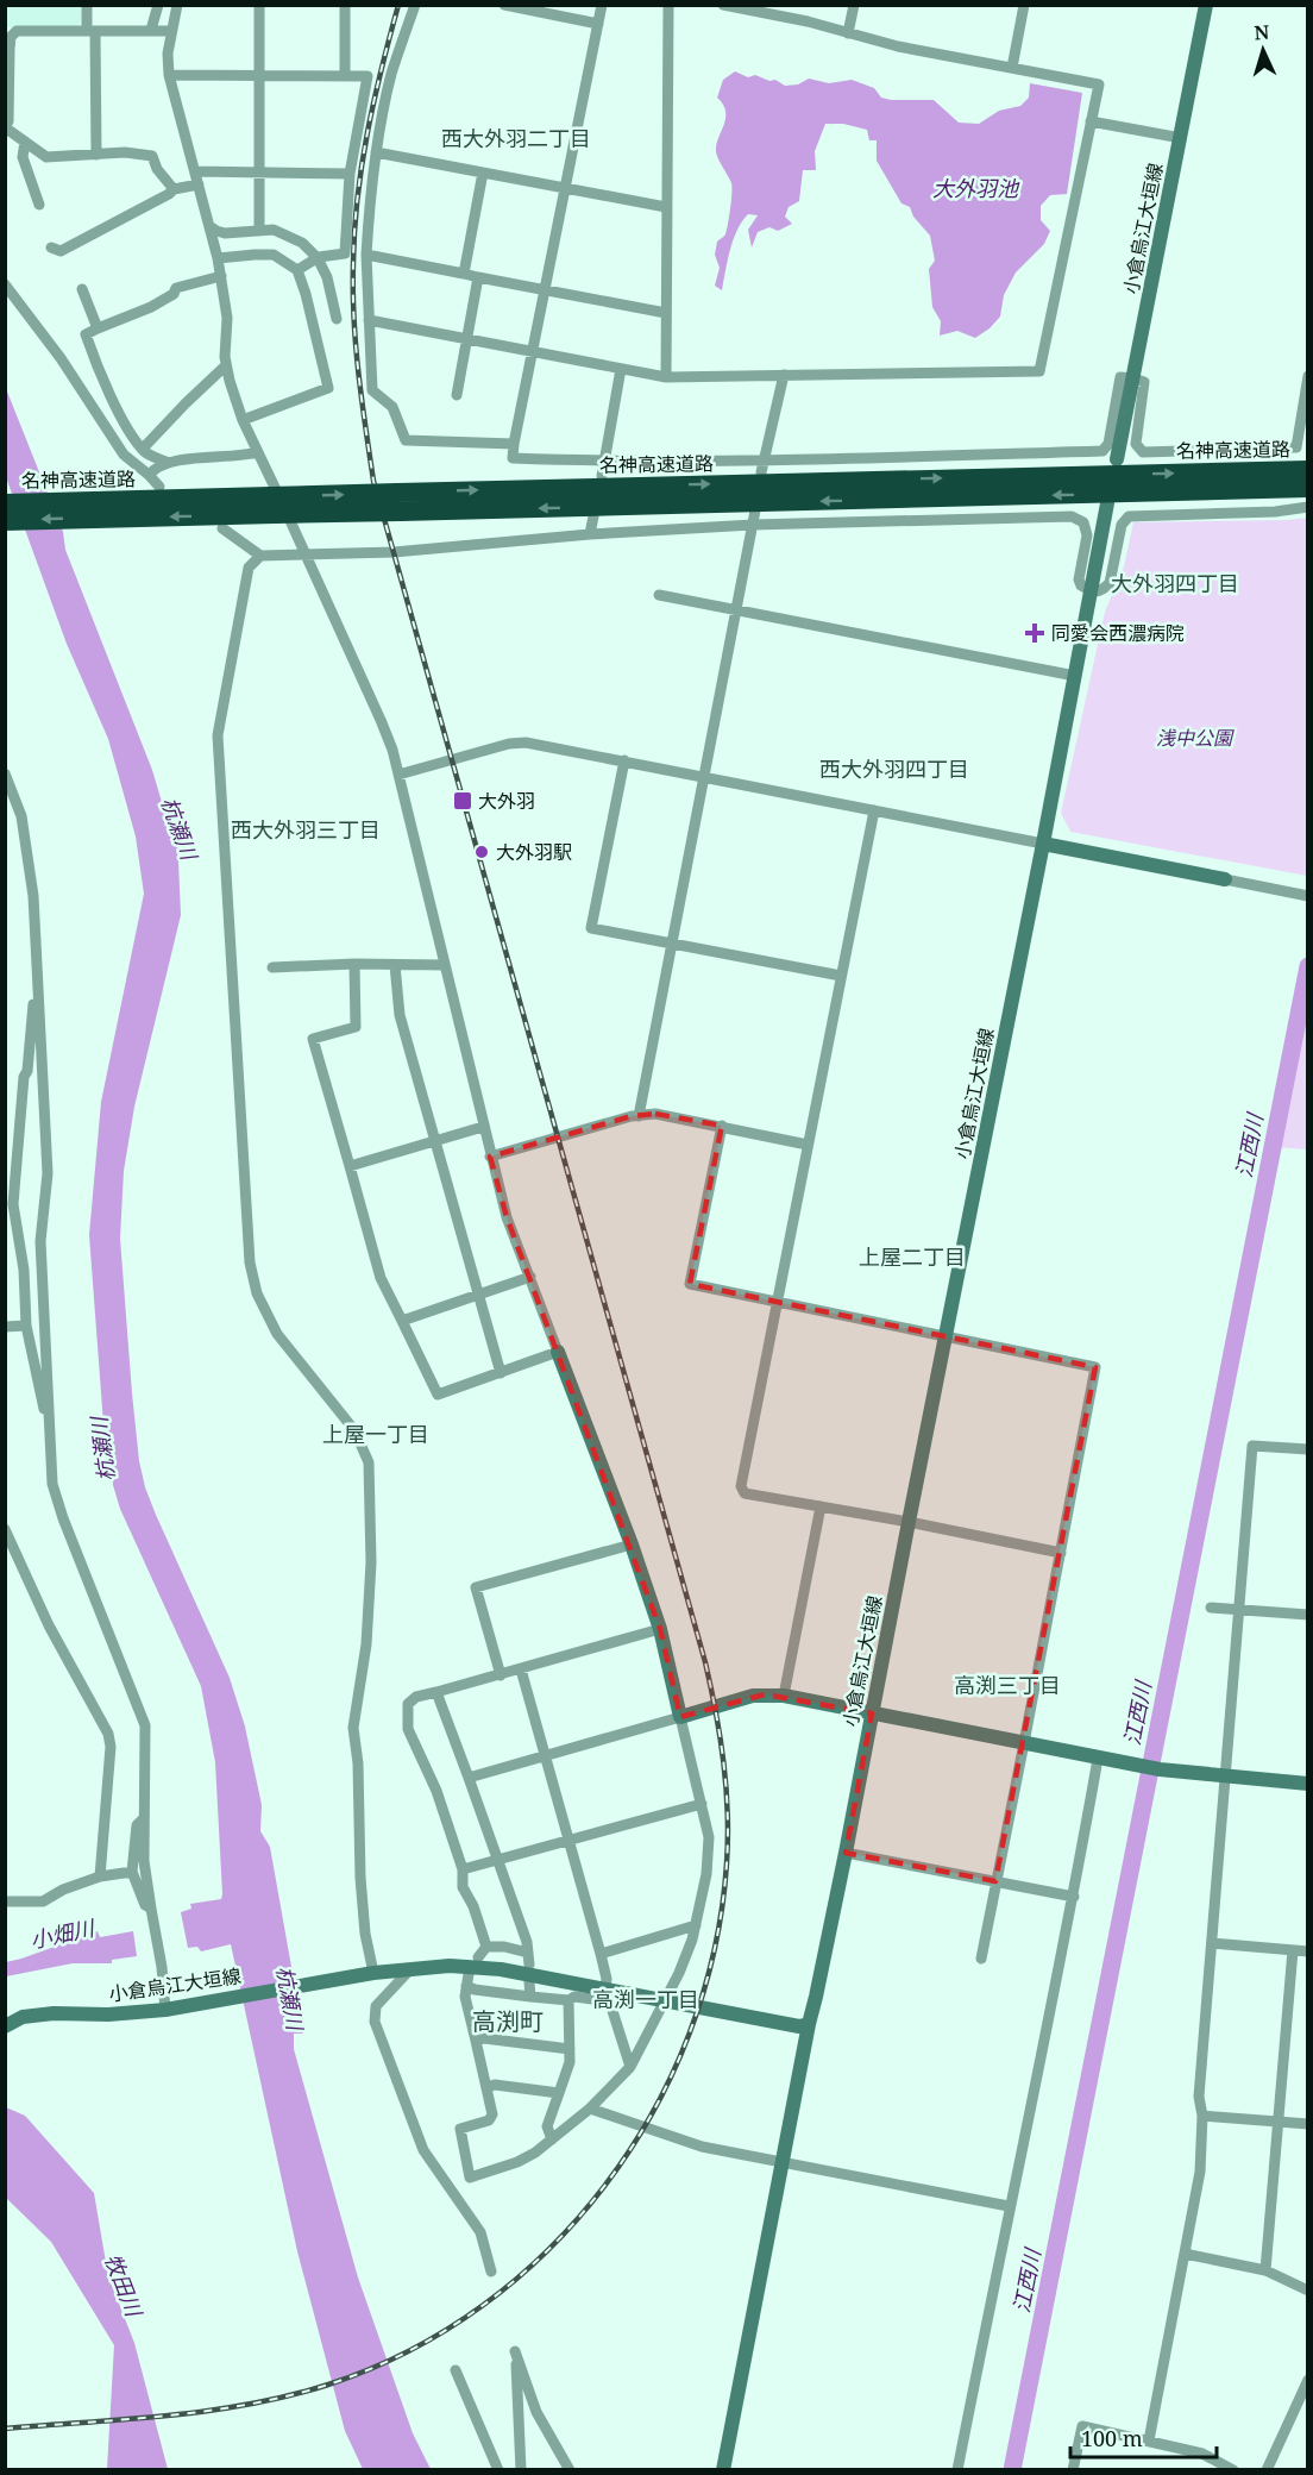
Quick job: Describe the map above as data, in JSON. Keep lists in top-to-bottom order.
{
  "streets": {
    "highway": ["名神高速道路"],
    "main road": ["小倉烏江大垣線"]
  },
  "districts": [
    "西大外羽二丁目",
    "大外羽四丁目",
    "西大外羽四丁目",
    "西大外羽三丁目",
    "上屋二丁目",
    "上屋一丁目",
    "高渕三丁目",
    "高渕一丁目",
    "高渕町"
  ],
  "water": [
    "大外羽池",
    "杭瀬川",
    "江西川",
    "小畑川",
    "牧田川"
  ],
  "parks": ["浅中公園"],
  "places": {
    "health": ["同愛会西濃病院"],
    "transit": ["大外羽"],
    "other": ["大外羽駅"]
  },
  "scale_bar": "100 m",
  "north": "top"
}
